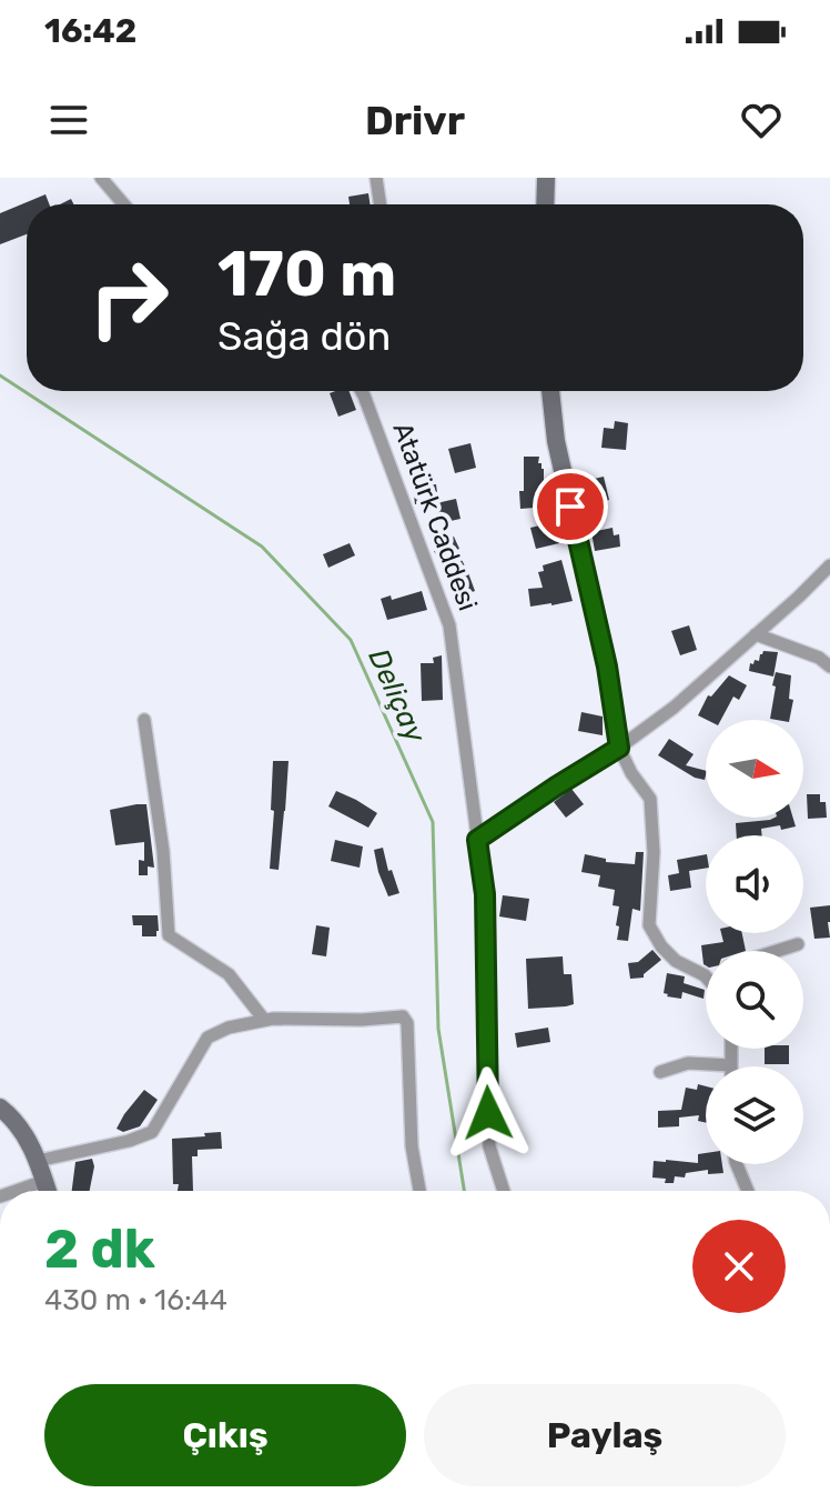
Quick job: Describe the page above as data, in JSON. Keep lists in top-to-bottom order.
{
  "streets": {
    "street": ["Atatürk Caddesi"]
  },
  "water": ["Deliçay"],
  "north": "right",
  "page": {
    "status": "16:42",
    "header": "Drivr",
    "turn": ["170 m", "Sağa dön"],
    "heading": ["2 dk", "430 m · 16:44"],
    "buttons": ["Çıkış", "Paylaş"]
  }
}
